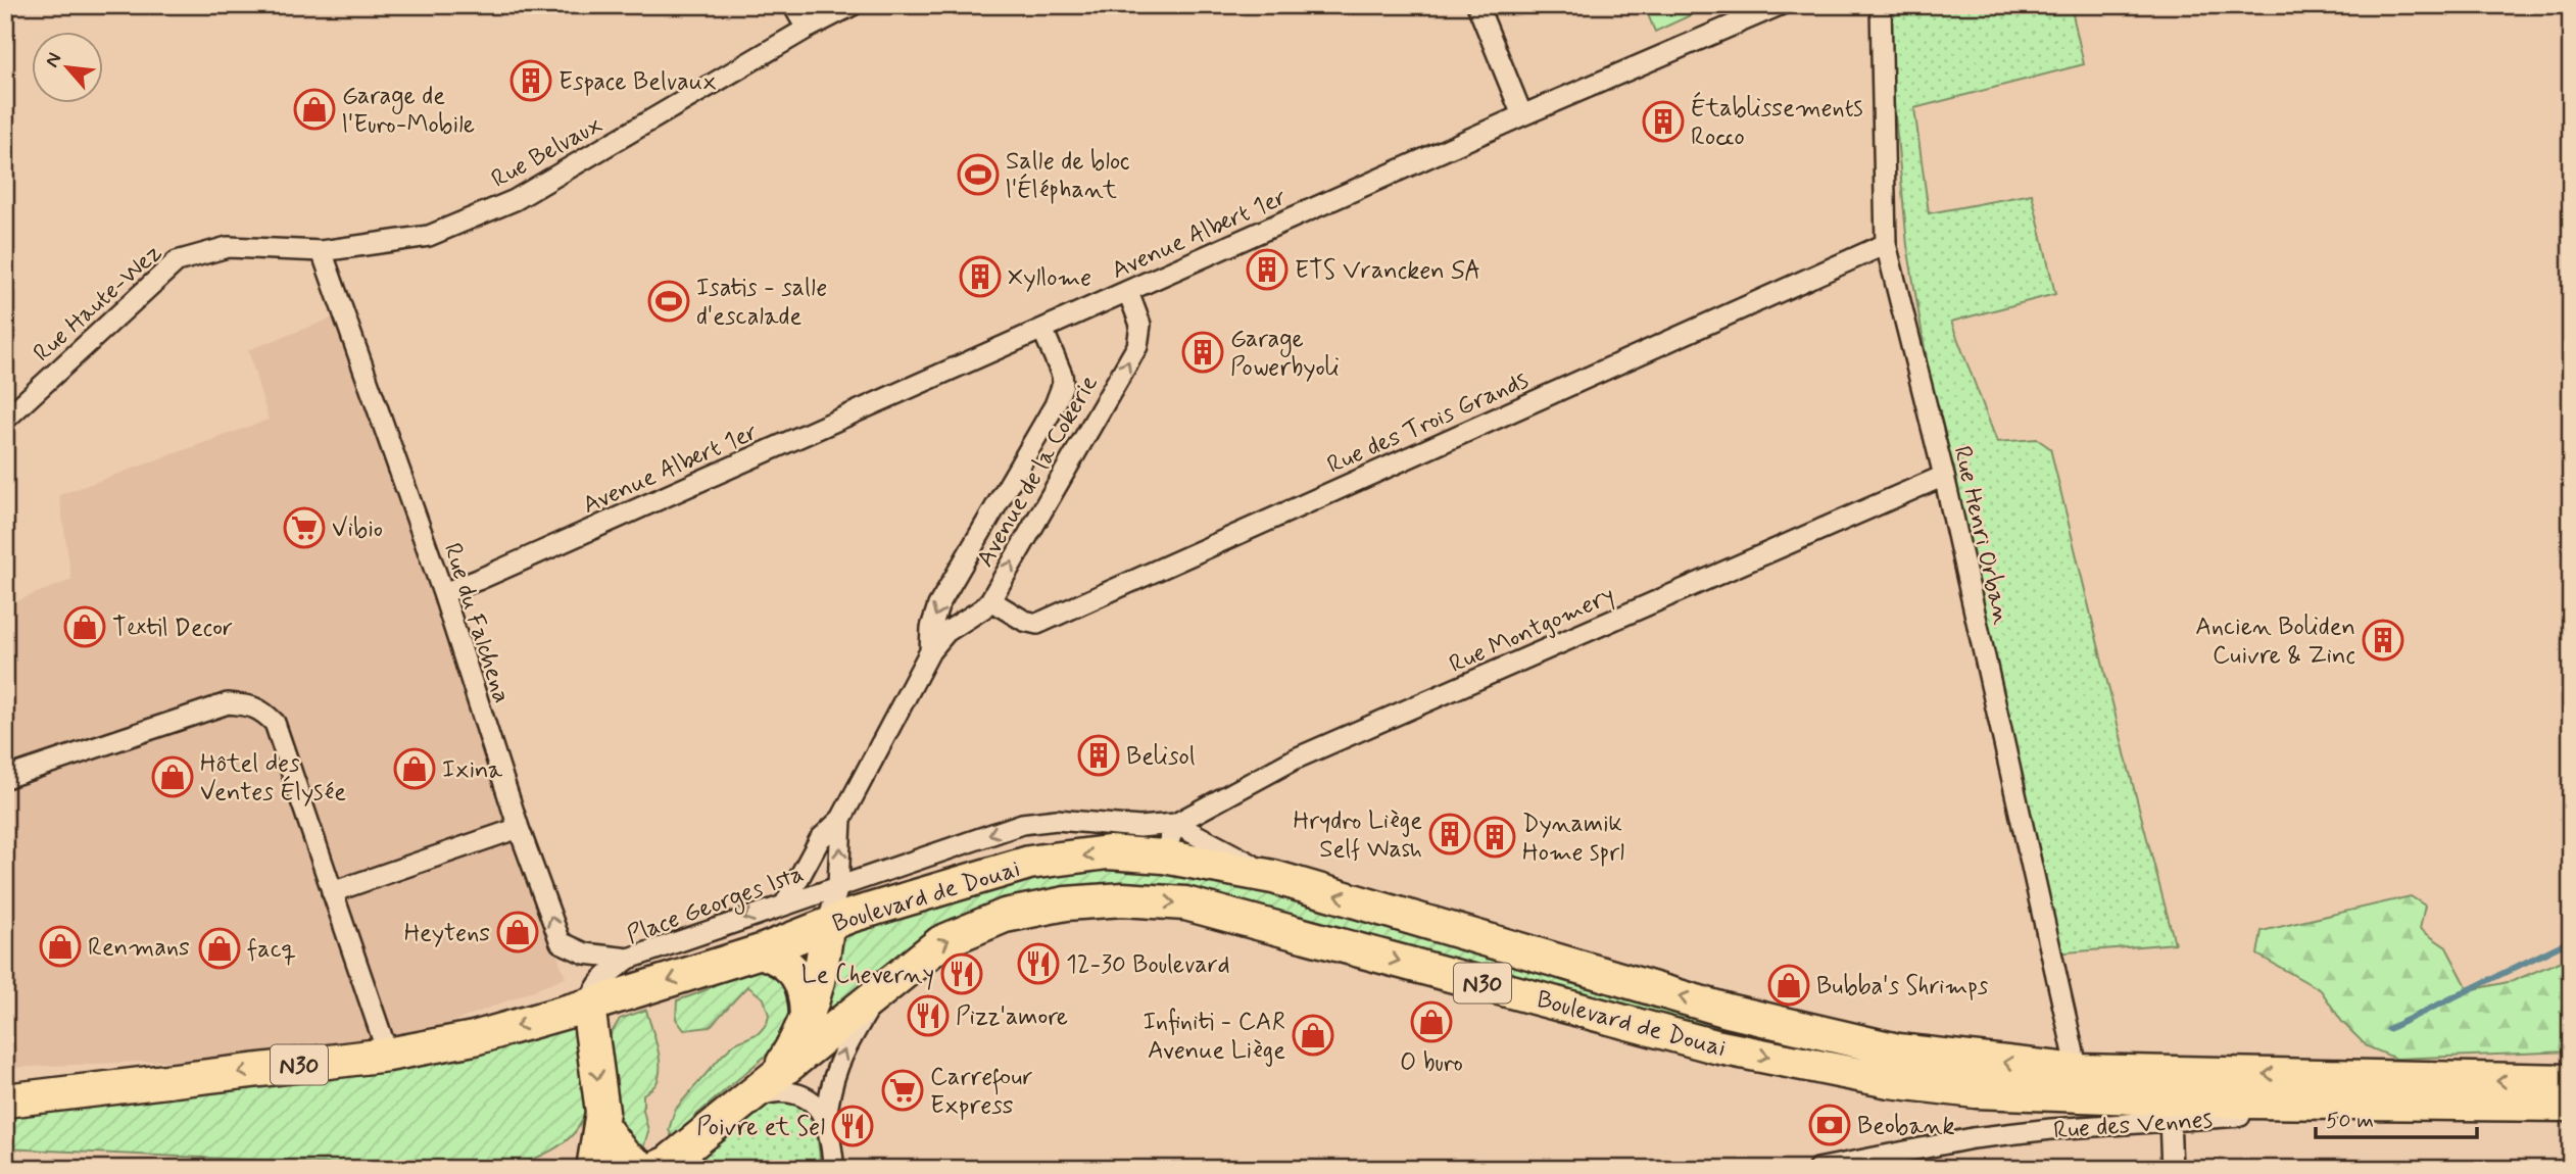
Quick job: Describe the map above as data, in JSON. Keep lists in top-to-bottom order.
{
  "streets": {
    "main road": ["Boulevard de Douai", "N30", "Rue des Vennes"],
    "street": [
      "Rue Belvaux",
      "Avenue Albert 1er",
      "Rue Haute-Wez",
      "Rue des Trois Grands",
      "Avenue de la Cokerie",
      "Rue Henri Orban",
      "Rue du Falchena",
      "Rue Montgomery",
      "Place Georges Ista"
    ]
  },
  "crossings": [
    ["Rue Belvaux", "Rue Haute-Wez"],
    ["Rue Belvaux", "Rue du Falchena"],
    ["Avenue Albert 1er", "Avenue de la Cokerie"],
    ["Avenue Albert 1er", "Rue du Falchena"],
    ["Rue Haute-Wez", "Rue du Falchena"],
    ["Rue des Trois Grands", "Avenue de la Cokerie"],
    ["Rue des Trois Grands", "Rue Henri Orban"],
    ["Avenue de la Cokerie", "Boulevard de Douai"],
    ["Avenue de la Cokerie", "Place Georges Ista"],
    ["Rue Henri Orban", "Rue Montgomery"],
    ["Rue Henri Orban", "Boulevard de Douai"],
    ["Rue Henri Orban", "Rue des Vennes"],
    ["Rue du Falchena", "Place Georges Ista"],
    ["Rue Montgomery", "Boulevard de Douai"],
    ["Boulevard de Douai", "Place Georges Ista"],
    ["Boulevard de Douai", "N30"],
    ["Boulevard de Douai", "Rue des Vennes"],
    ["Place Georges Ista", "N30"]
  ],
  "one_way": ["Place Georges Ista"],
  "places": {
    "building": [
      "Espace Belvaux",
      "Établissements Rocco",
      "ETS Vrancken SA",
      "Xyllome",
      "Garage Powerbyoli",
      "Ancien Boliden Cuivre & Zinc",
      "Belisol",
      "Hrydro Liège Self Wash",
      "Dynamik Home sprl"
    ],
    "shop": [
      "Garage de l'Euro-Mobile",
      "Textil Decor",
      "Ixina",
      "Hôtel des Ventes Élysée",
      "Heytens",
      "Renmans",
      "facq",
      "Bubba's Shrimps",
      "O buro",
      "Infiniti - CAR Avenue Liège"
    ],
    "sports": ["Salle de bloc l'Éléphant", "Isatis - salle d'escalade"],
    "supermarket": ["Vibio", "Carrefour Express"],
    "restaurant": [
      "12-30 Boulevard",
      "Le Cheverny",
      "Pizz'amore",
      "Poivre et Sel"
    ],
    "bank": ["Beobank"]
  },
  "scale_bar": "50 m",
  "north": "top left"
}
